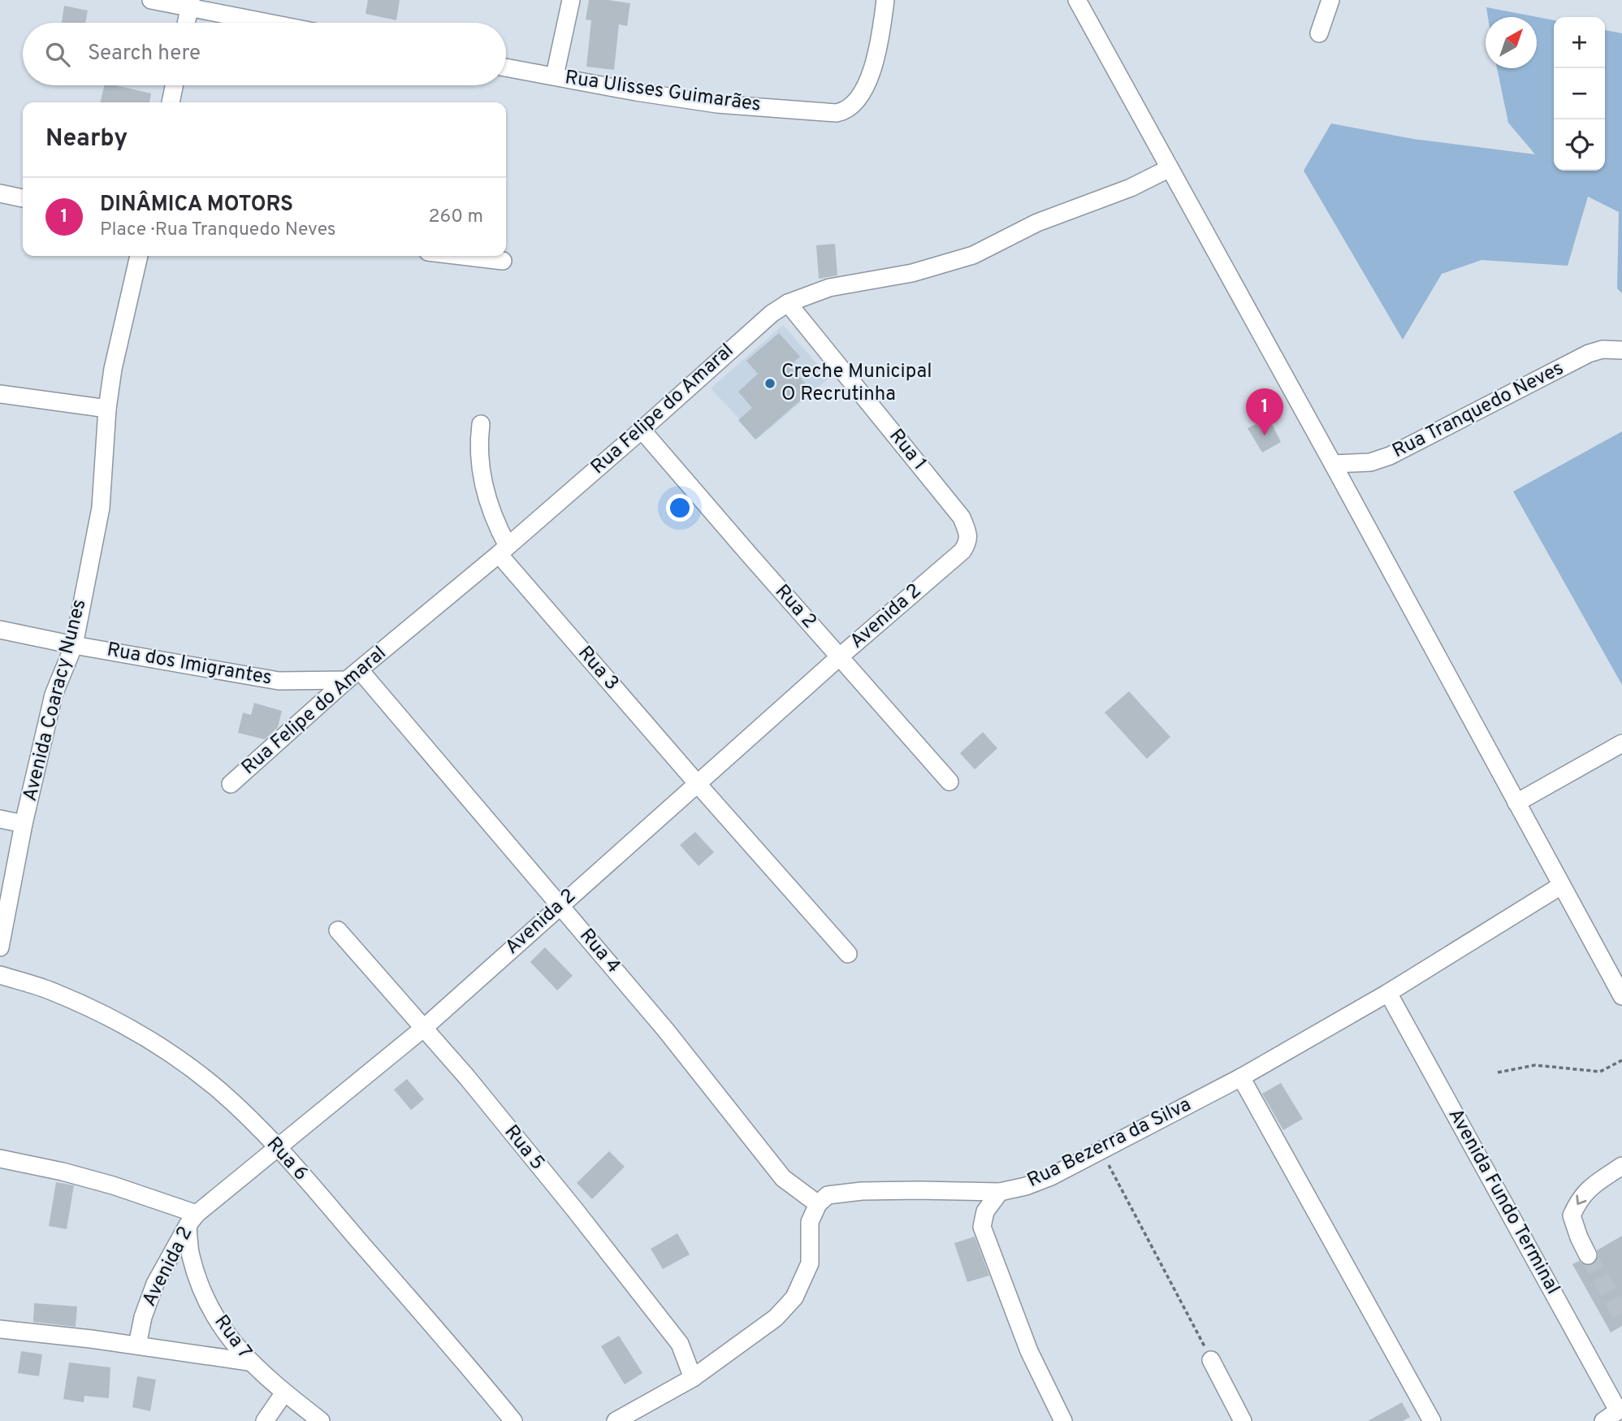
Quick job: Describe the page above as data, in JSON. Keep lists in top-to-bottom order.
{
  "streets": {
    "street": [
      "Rua Ulisses Guimarães",
      "Rua Felipe do Amaral",
      "Rua Tranquedo Neves",
      "Rua 1",
      "Rua 2",
      "Avenida 2",
      "Rua dos Imigrantes",
      "Rua 3",
      "Avenida Coaracy Nunes",
      "Rua 4",
      "Rua Bezerra da Silva",
      "Rua 5",
      "Rua 6",
      "Avenida Fundo Terminal",
      "Rua 7"
    ]
  },
  "crossings": [
    ["Rua Felipe do Amaral", "Rua 1"],
    ["Rua Felipe do Amaral", "Rua 2"],
    ["Rua Felipe do Amaral", "Rua dos Imigrantes"],
    ["Rua Felipe do Amaral", "Rua 3"],
    ["Rua Felipe do Amaral", "Rua 4"],
    ["Rua 1", "Avenida 2"],
    ["Rua 2", "Avenida 2"],
    ["Avenida 2", "Rua 3"],
    ["Avenida 2", "Rua 4"],
    ["Avenida 2", "Rua 5"],
    ["Avenida 2", "Rua 6"],
    ["Avenida 2", "Rua 7"],
    ["Rua dos Imigrantes", "Avenida Coaracy Nunes"],
    ["Rua dos Imigrantes", "Rua 4"],
    ["Rua 4", "Rua Bezerra da Silva"],
    ["Rua Bezerra da Silva", "Avenida Fundo Terminal"]
  ],
  "places": ["Creche Municipal O Recrutinha"],
  "north": "top right",
  "page": {
    "map_buttons": ["+", "−"],
    "search": "Search here",
    "heading": "Nearby",
    "list": [
      {
        "mark": "1",
        "name": "DINÂMICA MOTORS",
        "note": "Place · Rua Tranquedo Neves",
        "value": "260 m"
      }
    ],
    "pins": "1"
  }
}
